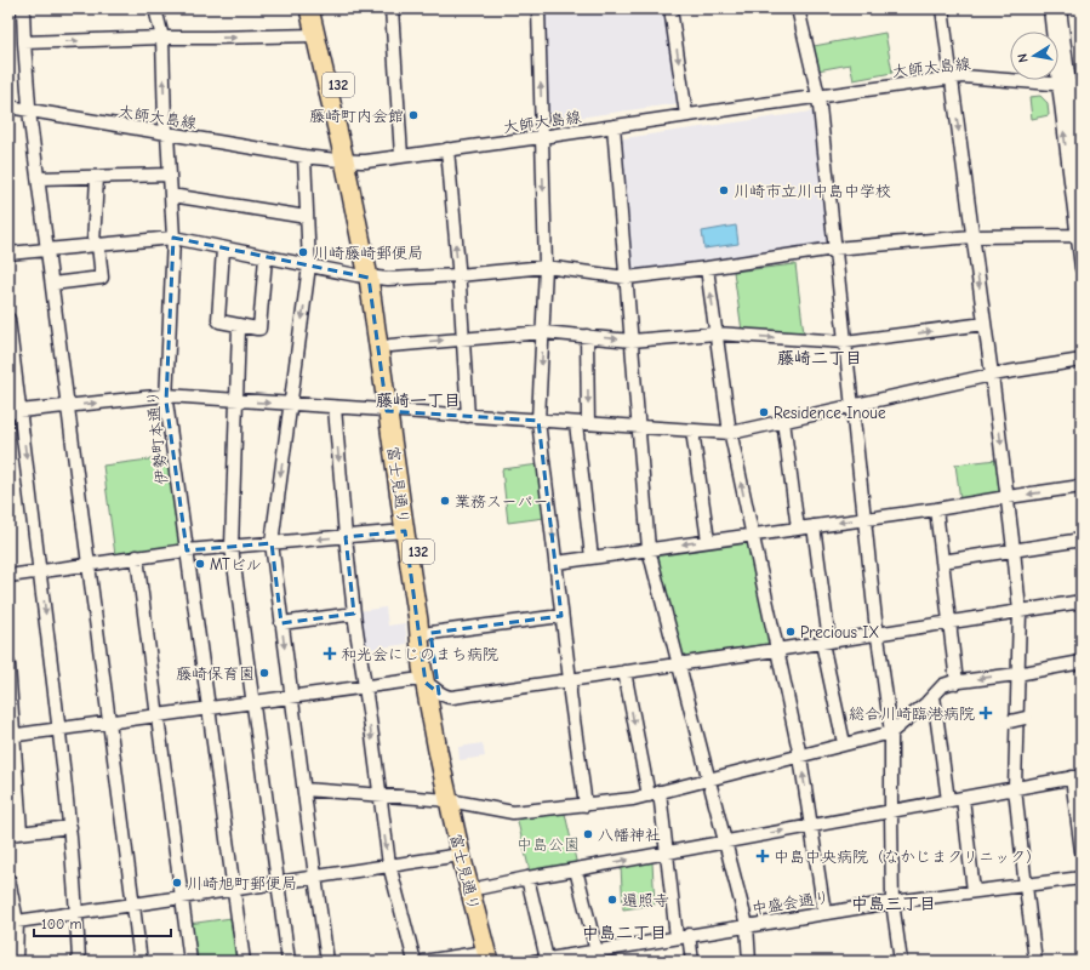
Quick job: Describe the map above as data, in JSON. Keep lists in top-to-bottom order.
{
  "streets": {
    "highway": ["132", "富士見通り"],
    "street": ["大師大島線", "伊勢町本通り", "中盛会通り"]
  },
  "crossings": [
    ["大師大島線", "伊勢町本通り"],
    ["大師大島線", "富士見通り"]
  ],
  "districts": [
    "藤崎二丁目",
    "藤崎一丁目",
    "中島三丁目",
    "中島二丁目"
  ],
  "parks": ["中島公園"],
  "places": {
    "other": [
      "藤崎町内会館",
      "川崎市立川中島中学校",
      "川崎藤崎郵便局",
      "Residence Inoue",
      "業務スーパー",
      "MTビル",
      "Precious IX",
      "藤崎保育園",
      "八幡神社",
      "川崎旭町郵便局",
      "遍照寺"
    ],
    "health": ["和光会にじのまち病院", "総合川崎臨港病院", "中島中央病院（なかじまクリニック）"]
  },
  "scale_bar": "100 m",
  "north": "left"
}
